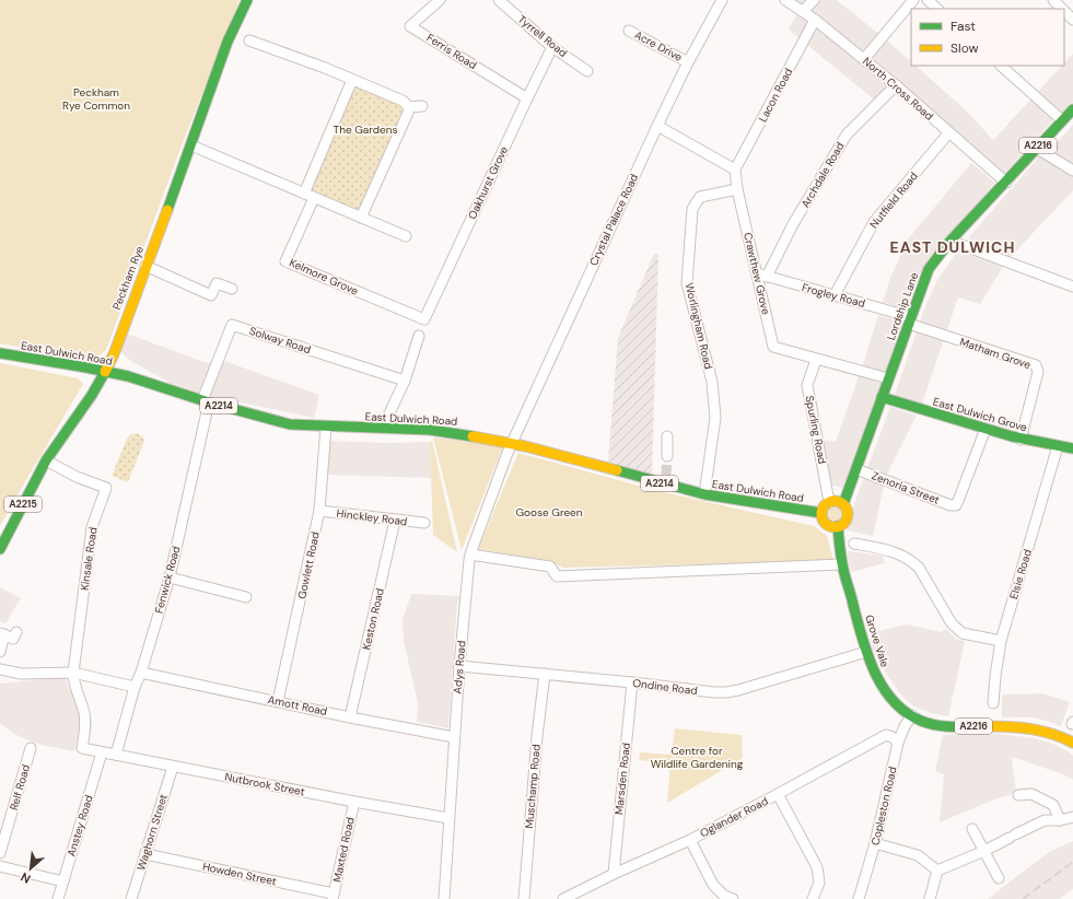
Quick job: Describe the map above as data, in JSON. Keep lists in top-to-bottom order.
{
  "streets": {
    "main road": [
      "A2216",
      "Peckham Rye",
      "Lordship Lane",
      "East Dulwich Road",
      "A2214",
      "East Dulwich Grove",
      "A2215",
      "Grove Vale"
    ],
    "street": [
      "Tyrrell Road",
      "Acre Drive",
      "Ferris Road",
      "North Cross Road",
      "Lacon Road",
      "Archdale Road",
      "Oakhurst Grove",
      "Nutfield Road",
      "Crystal Palace Road",
      "Crawthew Grove",
      "Kelmore Grove",
      "Frogley Road",
      "Worlingham Road",
      "Solway Road",
      "Matham Grove",
      "Spurling Road",
      "Zenoria Street",
      "Hinckley Road",
      "Kinsale Road",
      "Gowlett Road",
      "Elsie Road",
      "Fenwick Road",
      "Keston Road",
      "Adys Road",
      "Ondine Road",
      "Amott Road",
      "Marsden Road",
      "Nutbrook Street",
      "Muschamp Road",
      "Relf Road",
      "Copleston Road",
      "Oglander Road",
      "Anstey Road",
      "Waghorn Street",
      "Maxted Road",
      "Howden Street"
    ]
  },
  "crossings": [
    ["Tyrrell Road", "Oakhurst Grove"],
    ["Acre Drive", "Crystal Palace Road"],
    ["Ferris Road", "Oakhurst Grove"],
    ["North Cross Road", "Lacon Road"],
    ["North Cross Road", "Archdale Road"],
    ["North Cross Road", "Nutfield Road"],
    ["North Cross Road", "Lordship Lane"],
    ["Lacon Road", "Crawthew Grove"],
    ["A2216", "Lordship Lane"],
    ["A2216", "East Dulwich Road"],
    ["A2216", "Spurling Road"],
    ["A2216", "Grove Vale"],
    ["Archdale Road", "Frogley Road"],
    ["Oakhurst Grove", "Kelmore Grove"],
    ["Nutfield Road", "Frogley Road"],
    ["Crystal Palace Road", "East Dulwich Road"],
    ["Crystal Palace Road", "Adys Road"],
    ["Crawthew Grove", "Frogley Road"],
    ["Crawthew Grove", "Lordship Lane"],
    ["Crawthew Grove", "Worlingham Road"],
    ["Crawthew Grove", "Spurling Road"],
    ["Peckham Rye", "East Dulwich Road"],
    ["Peckham Rye", "Kinsale Road"],
    ["Frogley Road", "Lordship Lane"],
    ["Frogley Road", "Matham Grove"],
    ["Lordship Lane", "East Dulwich Road"],
    ["Lordship Lane", "Matham Grove"],
    ["Lordship Lane", "East Dulwich Grove"],
    ["Lordship Lane", "Spurling Road"],
    ["Lordship Lane", "Zenoria Street"],
    ["Lordship Lane", "Grove Vale"],
    ["Worlingham Road", "East Dulwich Road"],
    ["Solway Road", "East Dulwich Road"],
    ["Solway Road", "Fenwick Road"],
    ["East Dulwich Road", "Spurling Road"],
    ["East Dulwich Road", "Gowlett Road"],
    ["East Dulwich Road", "Fenwick Road"],
    ["East Dulwich Road", "Grove Vale"],
    ["East Dulwich Road", "Adys Road"],
    ["Matham Grove", "East Dulwich Grove"],
    ["East Dulwich Grove", "Zenoria Street"],
    ["East Dulwich Grove", "Elsie Road"],
    ["Spurling Road", "Grove Vale"],
    ["Hinckley Road", "Gowlett Road"],
    ["Hinckley Road", "Keston Road"],
    ["Kinsale Road", "Nutbrook Street"],
    ["Gowlett Road", "Amott Road"],
    ["Fenwick Road", "Amott Road"],
    ["Fenwick Road", "Nutbrook Street"],
    ["Keston Road", "Amott Road"],
    ["Grove Vale", "Ondine Road"],
    ["Grove Vale", "Copleston Road"],
    ["Adys Road", "Ondine Road"],
    ["Adys Road", "Amott Road"],
    ["Adys Road", "Nutbrook Street"],
    ["Ondine Road", "Marsden Road"],
    ["Ondine Road", "Muschamp Road"],
    ["Marsden Road", "Oglander Road"],
    ["Nutbrook Street", "Anstey Road"],
    ["Nutbrook Street", "Waghorn Street"],
    ["Nutbrook Street", "Maxted Road"],
    ["Copleston Road", "Oglander Road"],
    ["Waghorn Street", "Howden Street"],
    ["Maxted Road", "Howden Street"]
  ],
  "districts": ["EAST DULWICH"],
  "parks": [
    "Peckham Rye Common",
    "The Gardens",
    "Goose Green",
    "Centre for Wildlife Gardening"
  ],
  "legend": ["Fast", "Slow"],
  "north": "bottom left"
}
